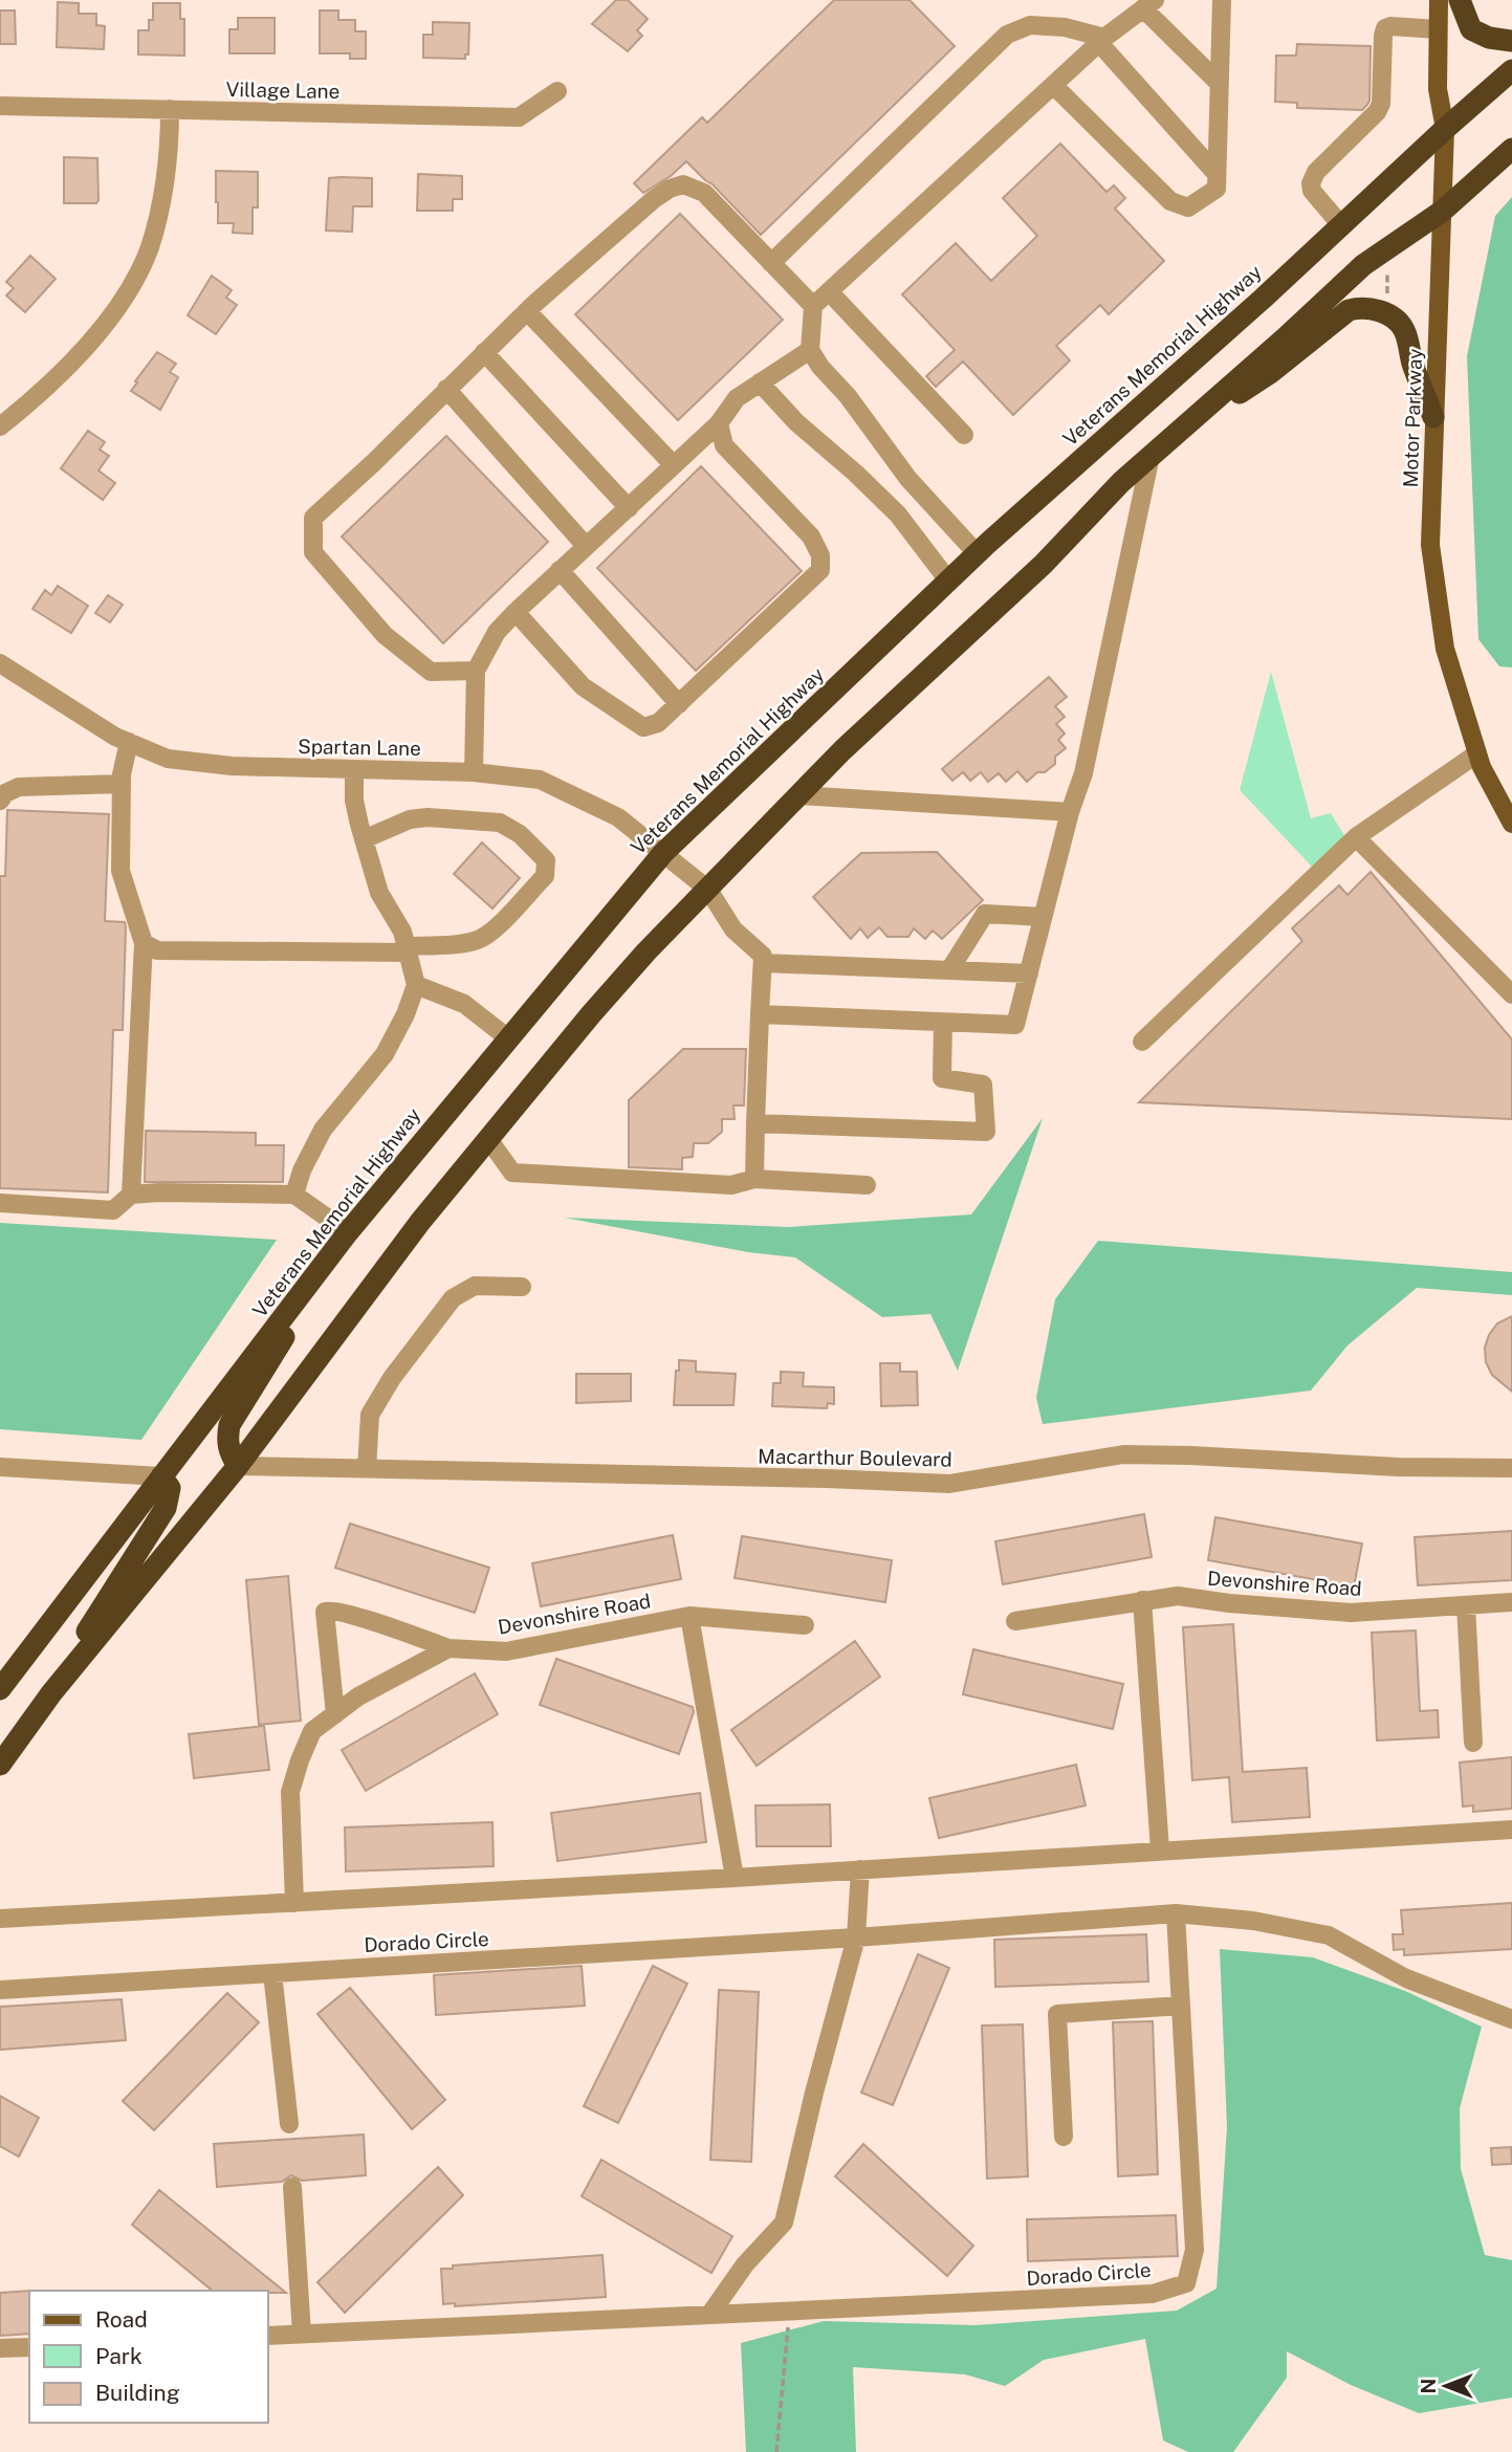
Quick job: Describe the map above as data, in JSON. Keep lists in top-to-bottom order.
{
  "streets": {
    "highway": ["Veterans Memorial Highway"],
    "main road": ["Motor Parkway"],
    "street": [
      "Village Lane",
      "Spartan Lane",
      "Macarthur Boulevard",
      "Devonshire Road",
      "Dorado Circle"
    ]
  },
  "crossings": [
    ["Veterans Memorial Highway", "Motor Parkway"],
    ["Veterans Memorial Highway", "Spartan Lane"]
  ],
  "legend": ["Road", "Park", "Building"],
  "north": "left"
}
